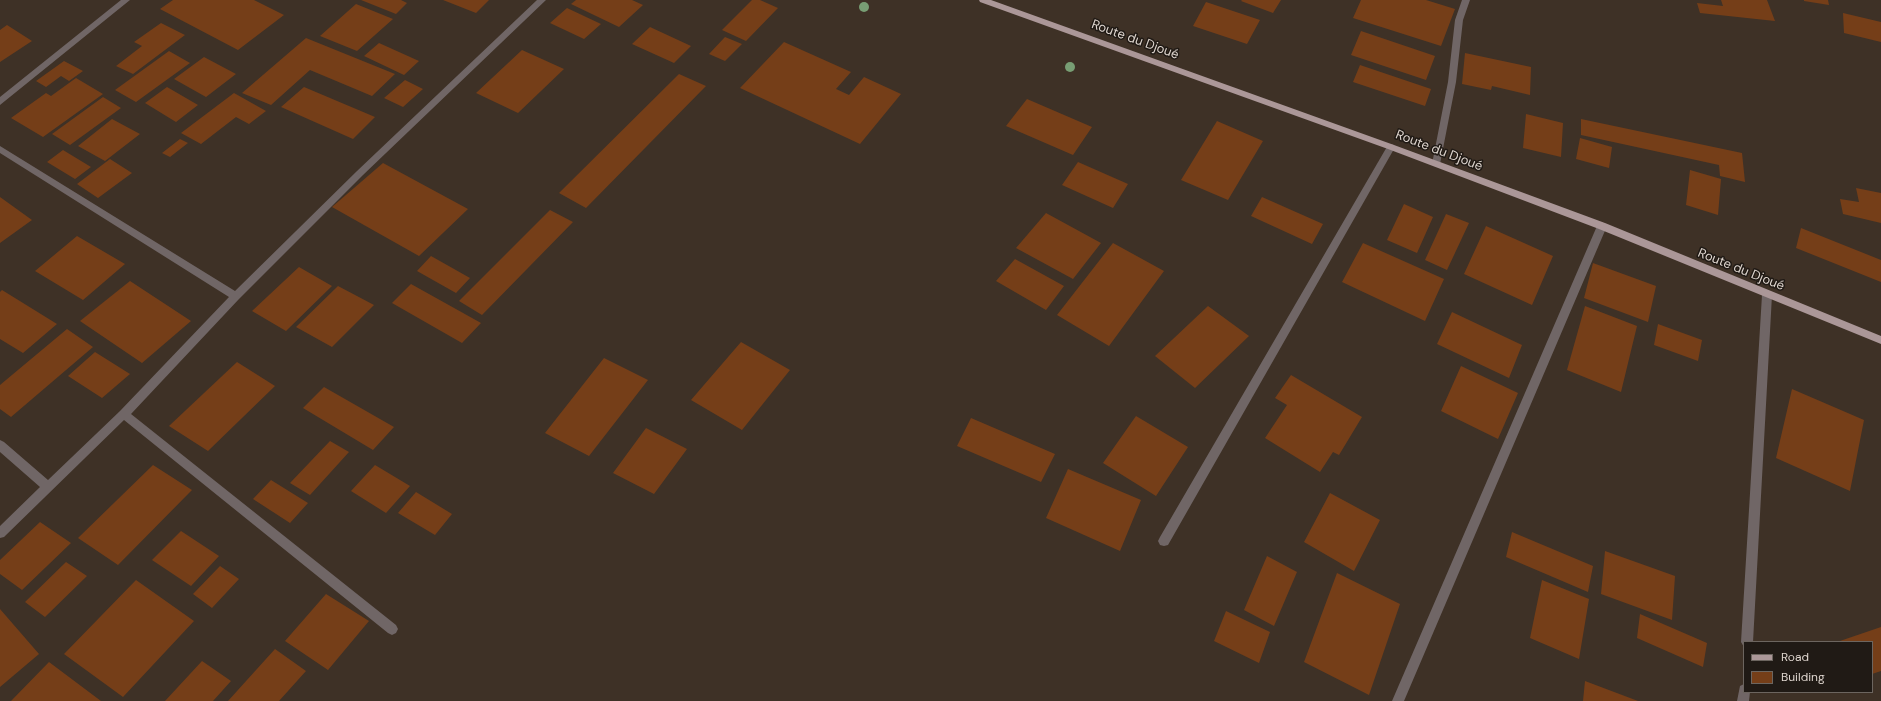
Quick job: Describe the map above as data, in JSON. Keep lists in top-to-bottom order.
{
  "streets": {
    "main road": ["Route du Djoué"]
  },
  "legend": ["Road", "Building"]
}
